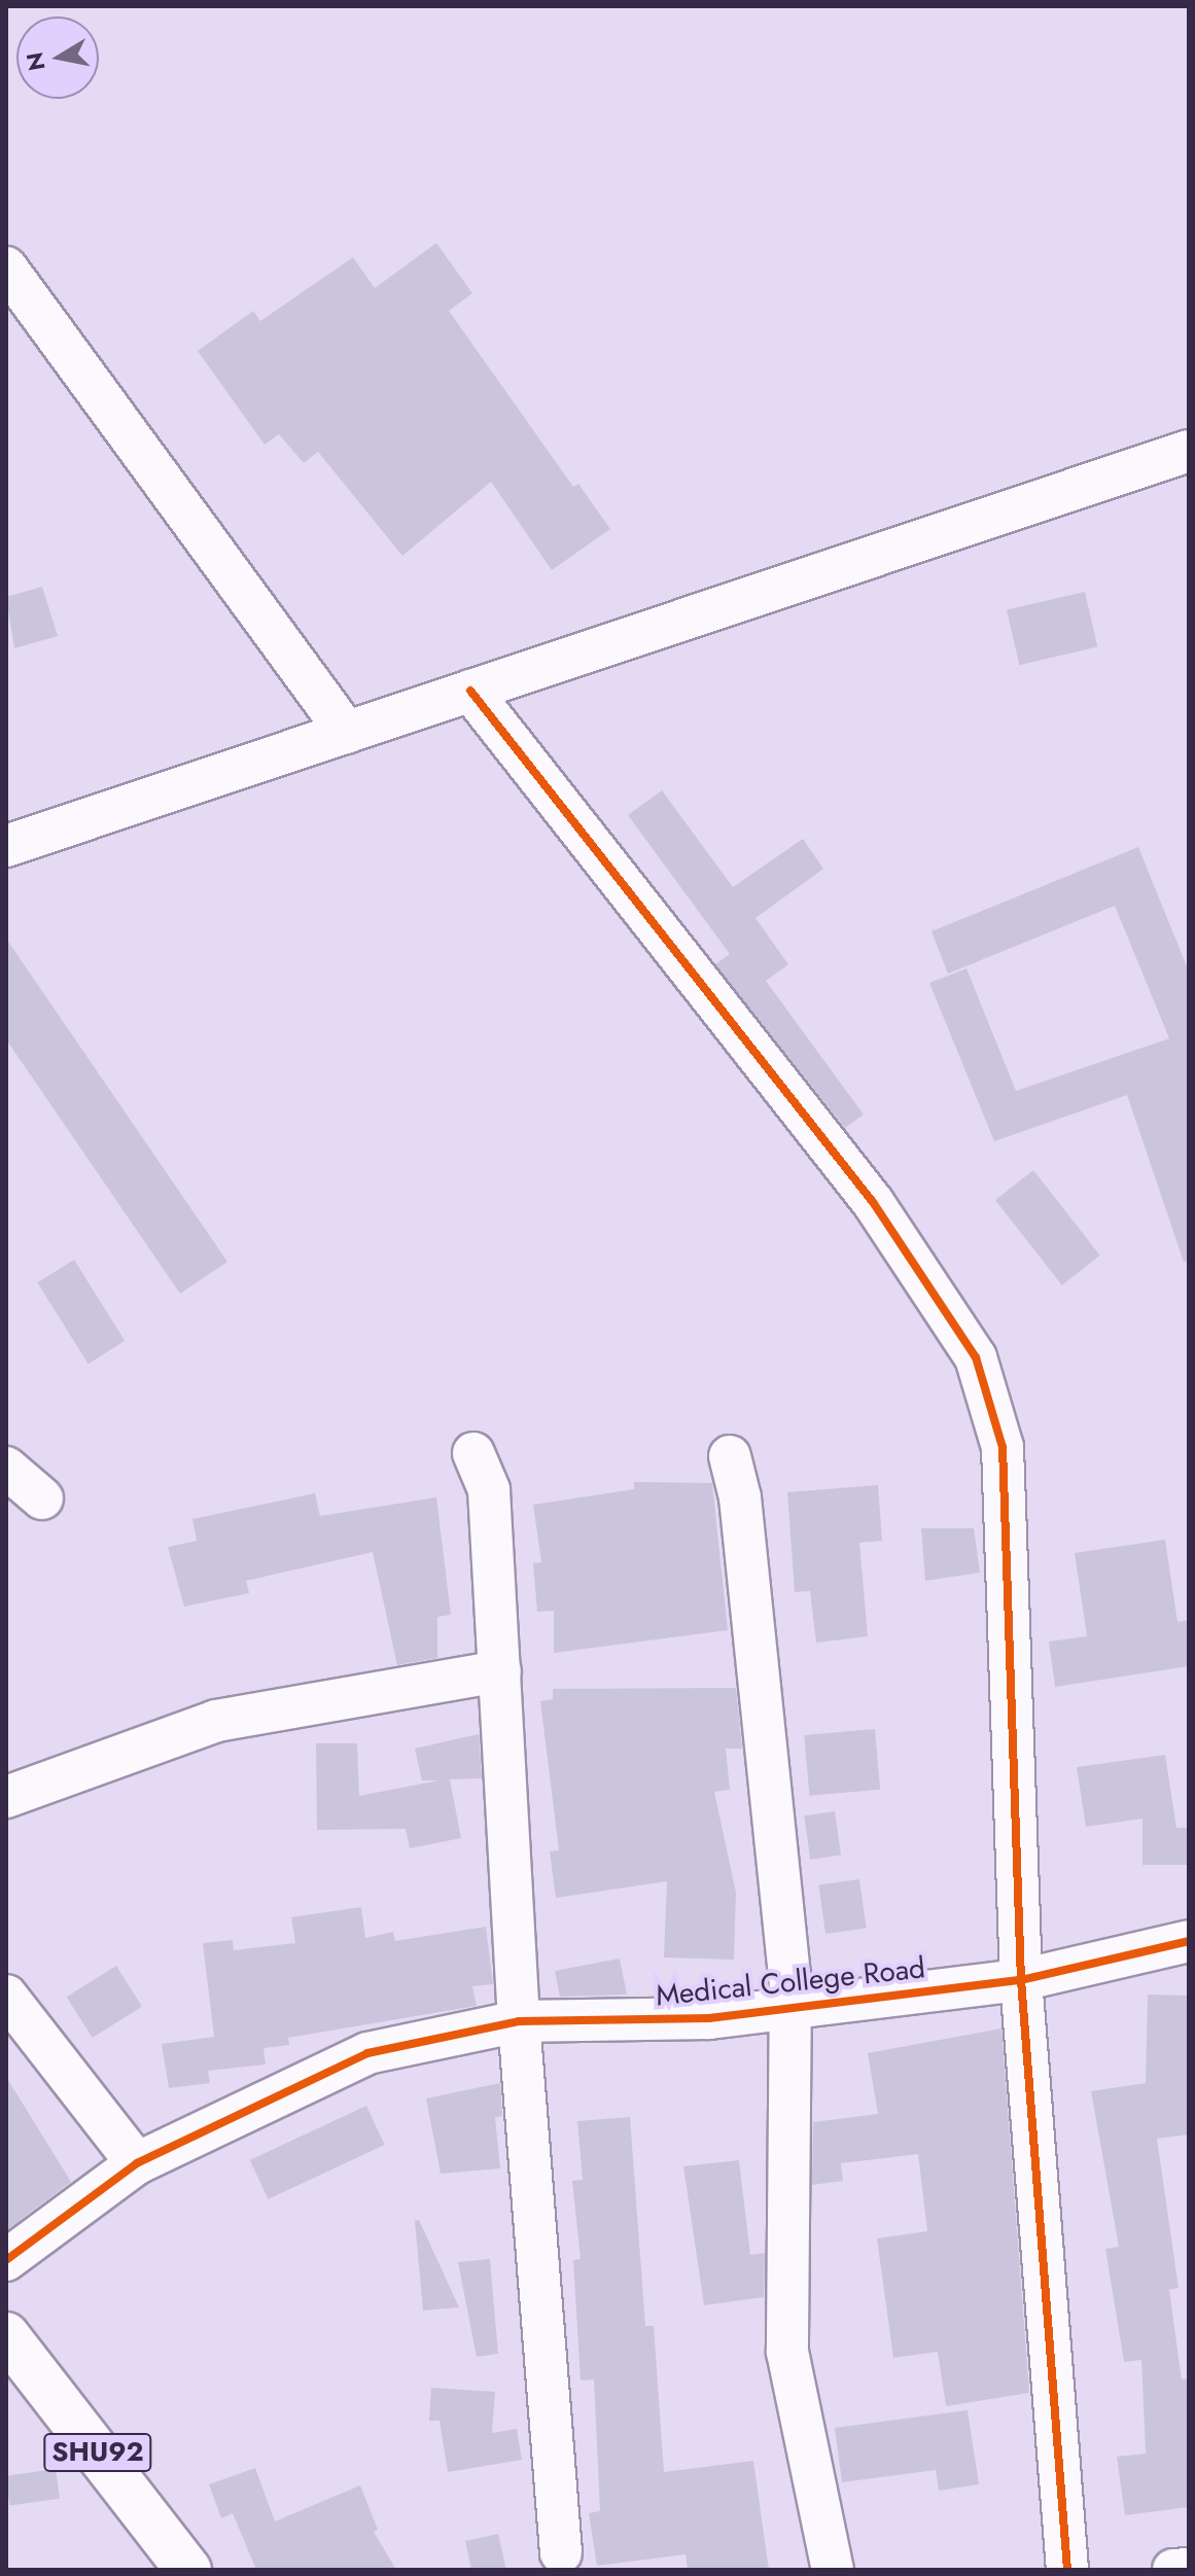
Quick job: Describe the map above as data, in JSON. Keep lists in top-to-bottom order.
{
  "streets": {
    "main road": ["SHU92"],
    "street": ["Medical College Road"]
  },
  "north": "left"
}
